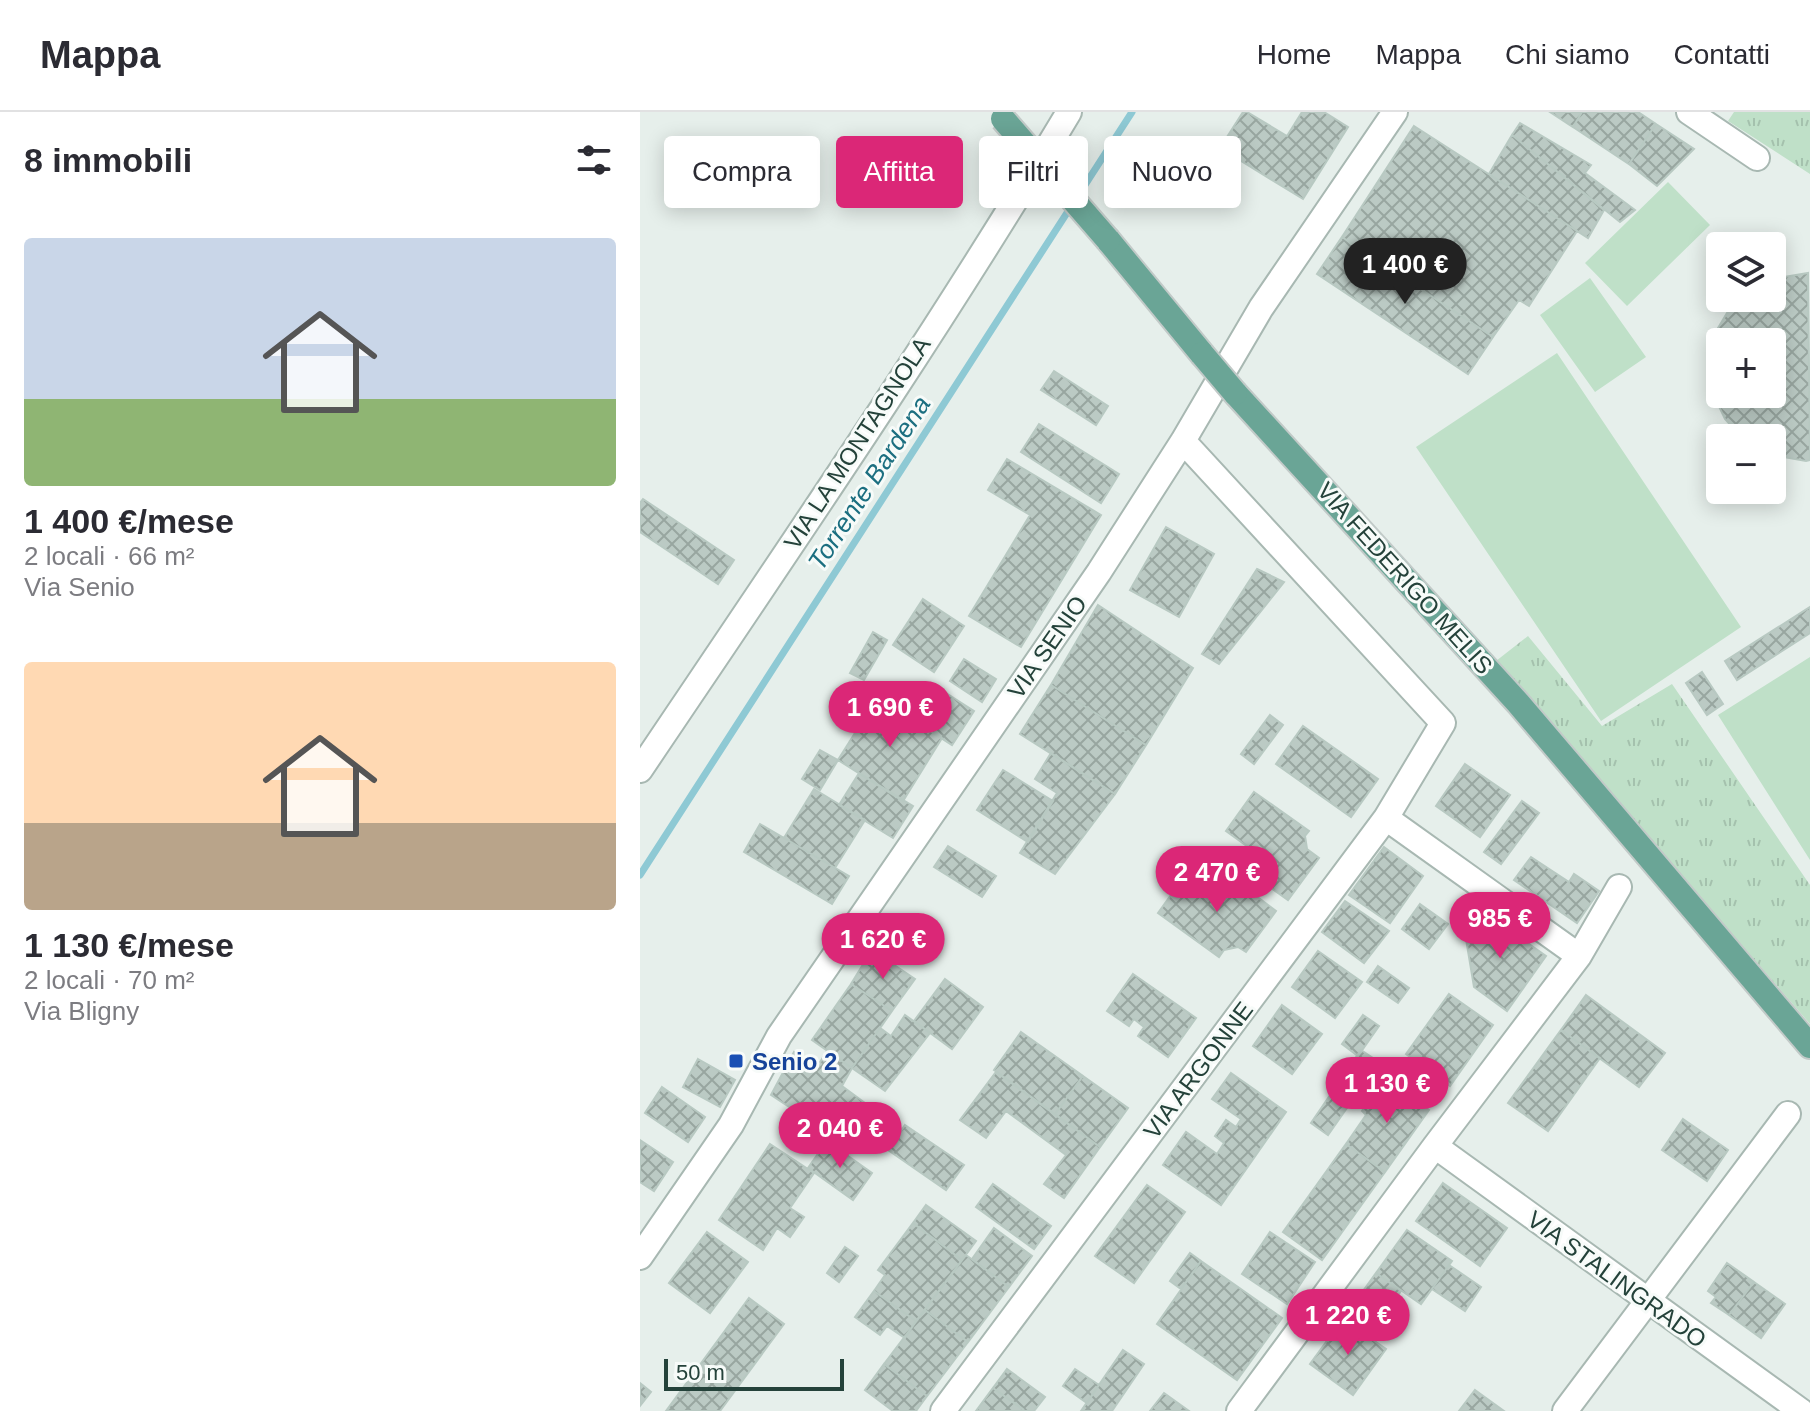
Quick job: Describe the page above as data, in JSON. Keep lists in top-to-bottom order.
{
  "streets": {
    "main road": ["VIA FEDERIGO MELIS"],
    "street": [
      "VIA LA MONTAGNOLA",
      "VIA SENIO",
      "VIA ARGONNE",
      "VIA STALINGRADO"
    ]
  },
  "crossings": [
    ["VIA SENIO", "VIA ARGONNE"]
  ],
  "water": ["Torrente Bardena"],
  "places": {
    "transit": ["Senio 2"]
  },
  "scale_bar": "50 m",
  "page": {
    "header": "Mappa",
    "nav": [
      "Home",
      "Mappa",
      "Chi siamo",
      "Contatti"
    ],
    "heading": "8 immobili",
    "chip": [
      "Compra",
      "Affitta",
      "Filtri",
      "Nuovo"
    ],
    "list": [
      {
        "name": "1 400 €/mese",
        "note": "2 locali · 66 m² · Via Senio"
      },
      {
        "name": "1 130 €/mese",
        "note": "2 locali · 70 m² · Via Bligny"
      }
    ],
    "map_buttons": ["+", "−"],
    "price": [
      "1 400 €",
      "1 690 €",
      "2 470 €",
      "985 €",
      "1 620 €",
      "1 130 €",
      "2 040 €",
      "1 220 €"
    ],
    "scale": "50 m"
  }
}
